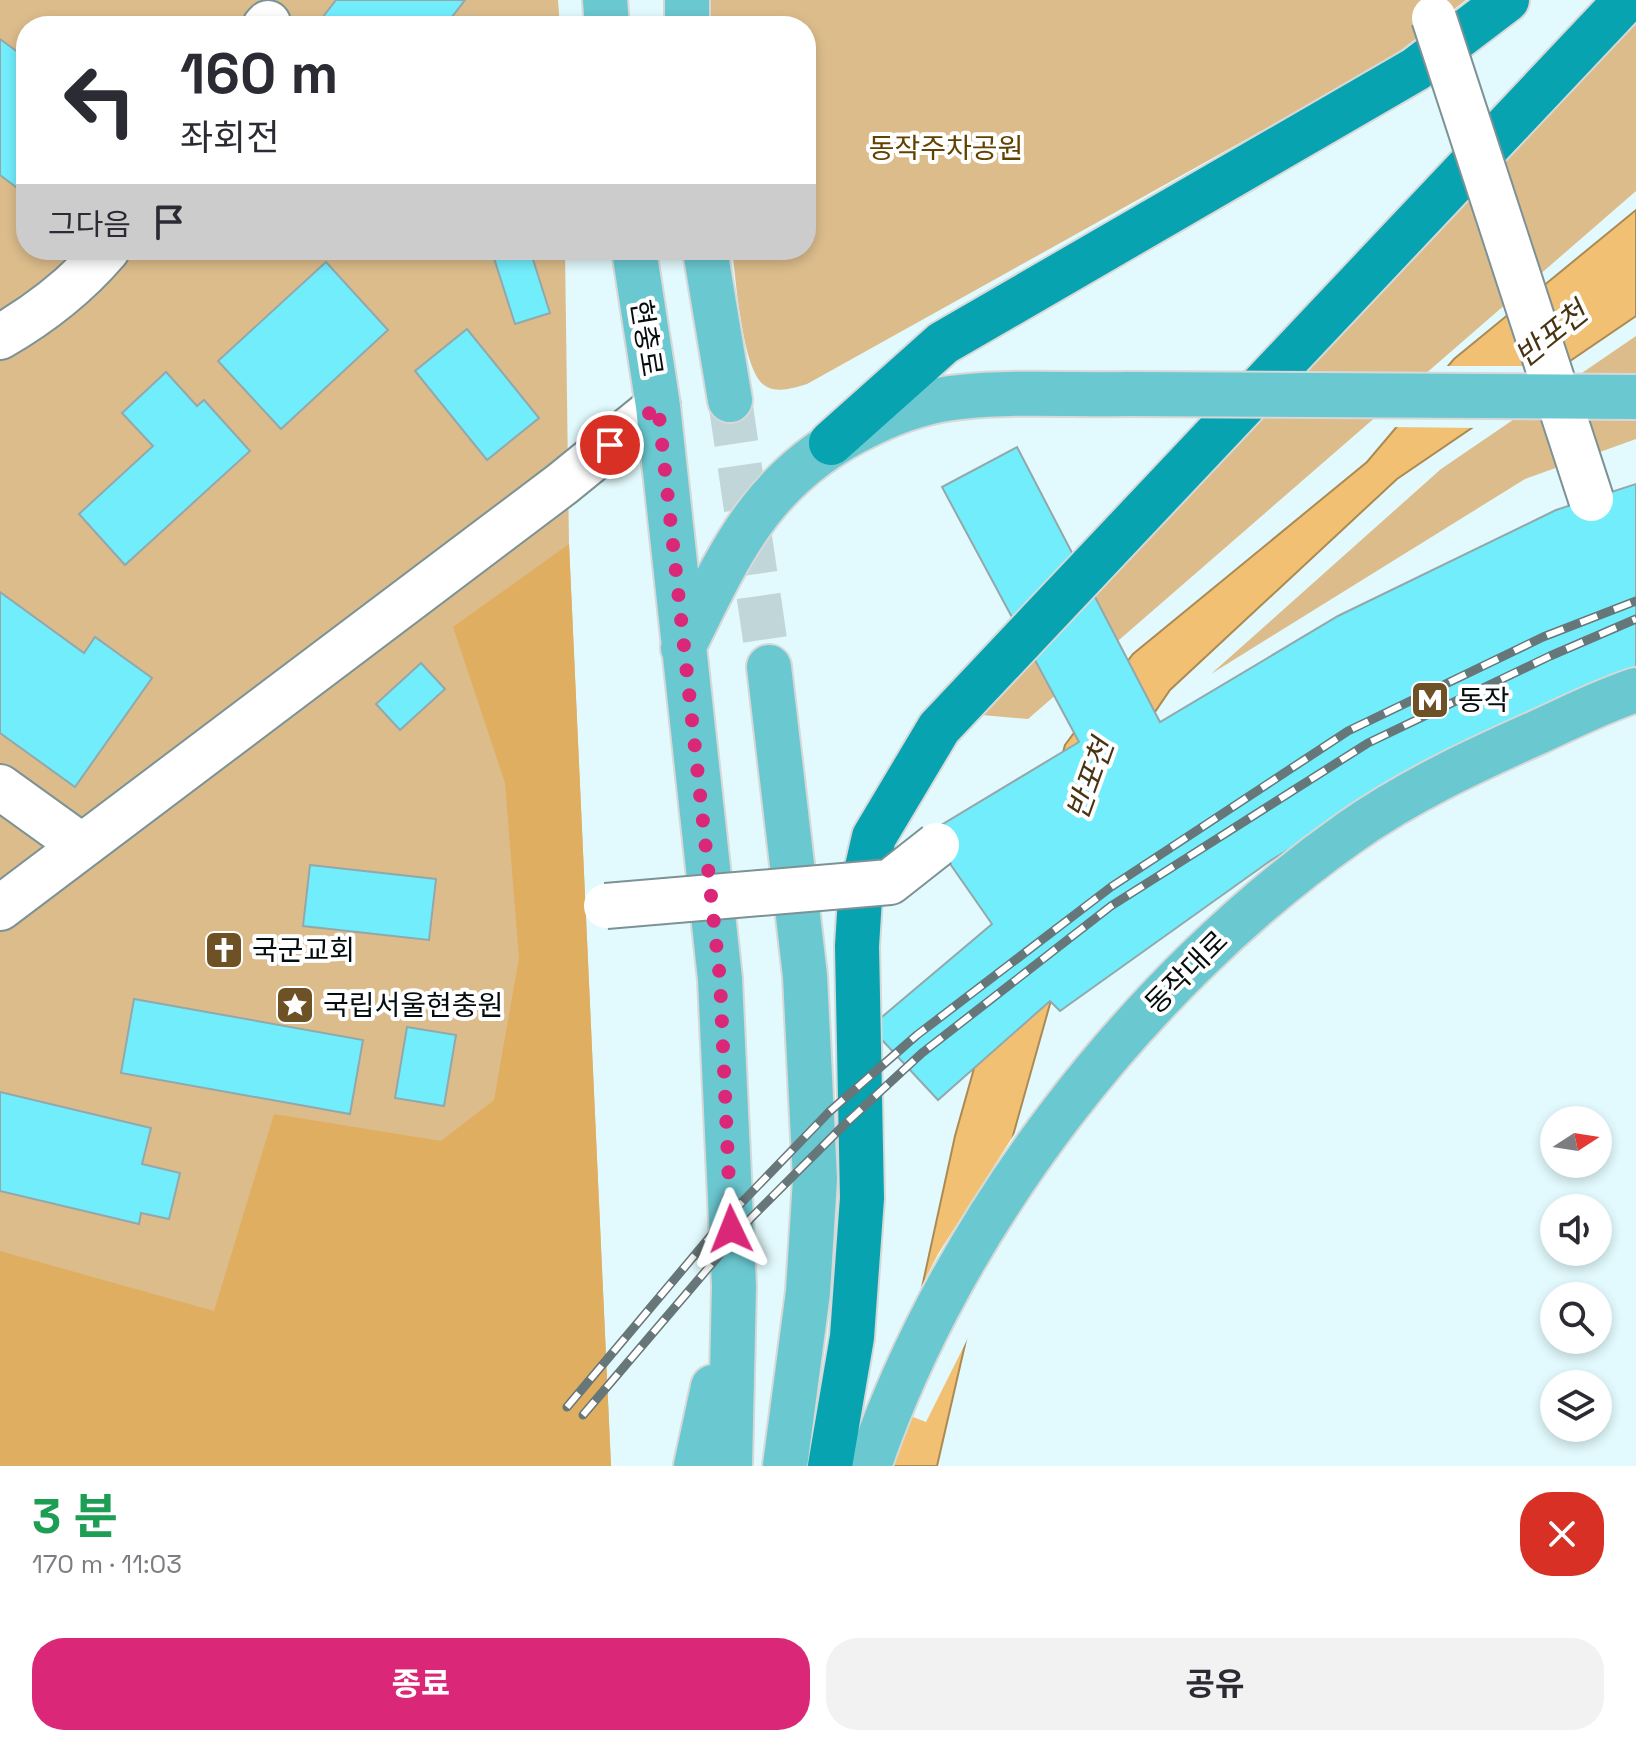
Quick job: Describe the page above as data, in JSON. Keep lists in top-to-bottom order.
{
  "streets": {
    "main road": ["현충로", "동작대로"]
  },
  "water": ["반포천"],
  "parks": ["동작주차공원"],
  "places": {
    "metro station": ["동작"],
    "church": ["국군교회"],
    "place": ["국립서울현충원"]
  },
  "north": "right",
  "page": {
    "turn": ["160 m", "좌회전"],
    "then": "그다음",
    "heading": ["3 분", "170 m · 11:03"],
    "buttons": ["종료", "공유"]
  }
}
